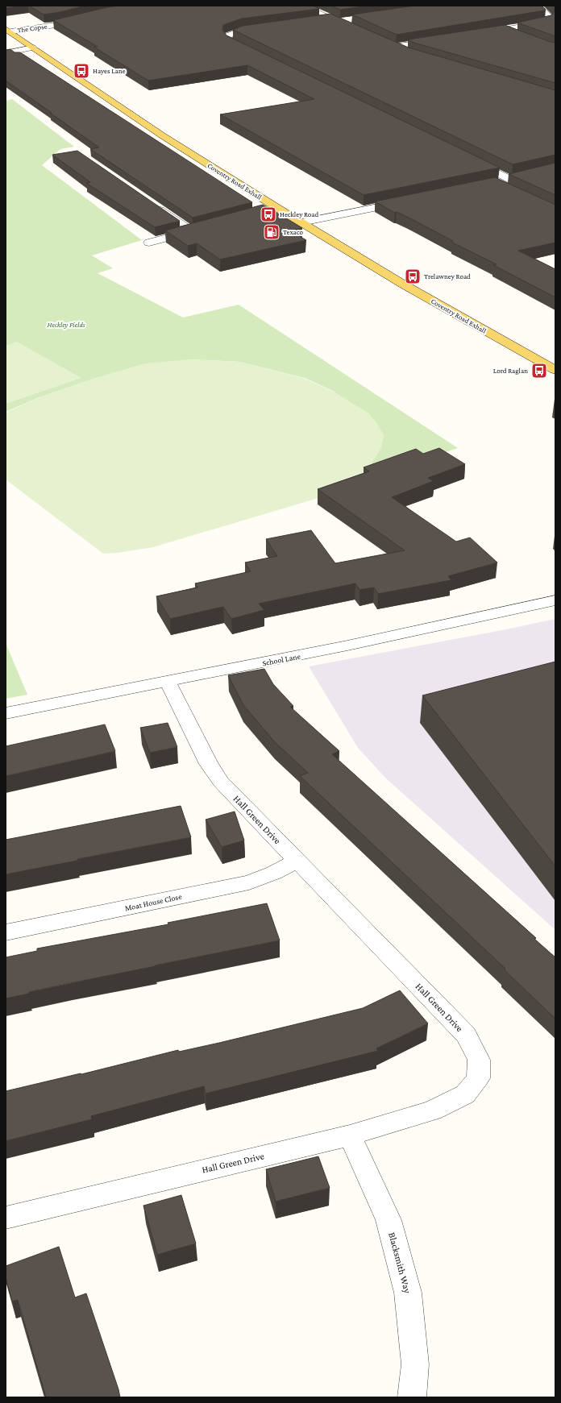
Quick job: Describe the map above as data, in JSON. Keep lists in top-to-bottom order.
{
  "streets": {
    "main road": ["Coventry Road Exhall"],
    "street": [
      "The Copse",
      "School Lane",
      "Hall Green Drive",
      "Moat House Close",
      "Blacksmith Way"
    ]
  },
  "crossings": [
    ["The Copse", "Coventry Road Exhall"],
    ["School Lane", "Hall Green Drive"],
    ["Hall Green Drive", "Moat House Close"],
    ["Hall Green Drive", "Blacksmith Way"]
  ],
  "parks": ["Heckley Fields"],
  "places": {
    "bus stop": [
      "Hayes Lane",
      "Heckley Road",
      "Trelawney Road",
      "Lord Raglan"
    ],
    "fuel station": ["Texaco"]
  }
}
